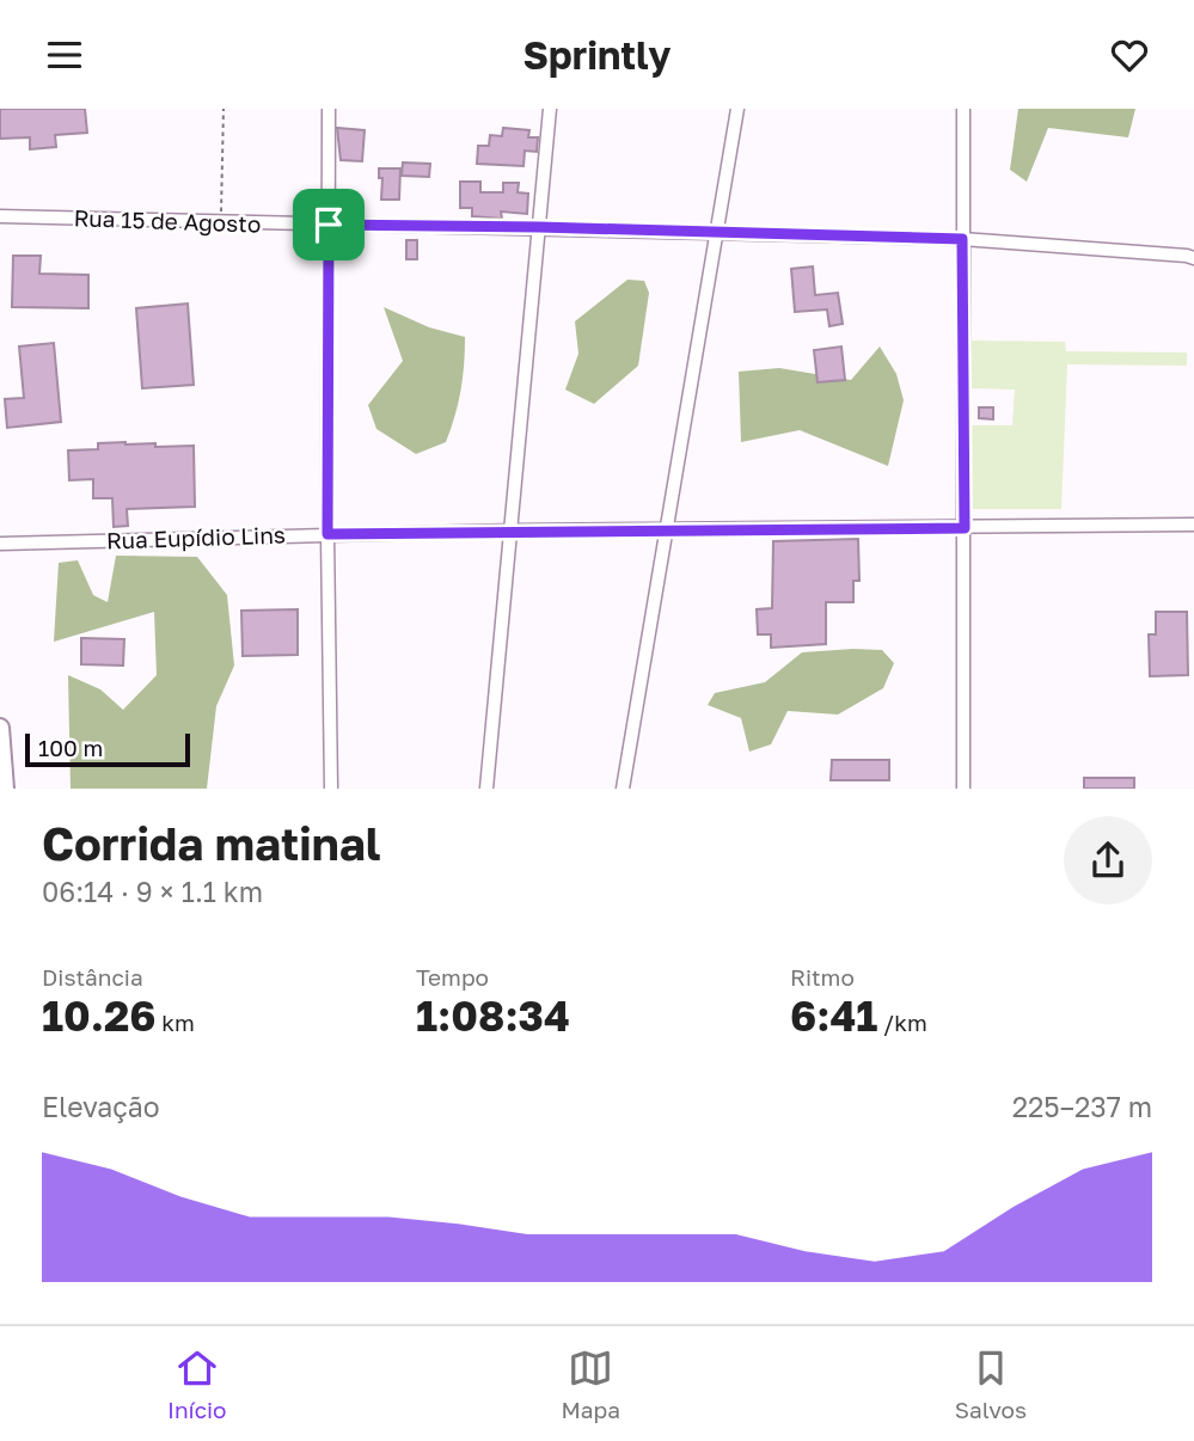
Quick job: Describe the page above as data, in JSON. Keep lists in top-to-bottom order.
{
  "streets": {
    "street": ["Rua 15 de Agosto", "Rua Eupídio Lins"]
  },
  "scale_bar": "100 m",
  "page": {
    "header": "Sprintly",
    "scale": "100 m",
    "heading": ["Corrida matinal", "06:14 · 9 × 1.1 km"],
    "stats": [
      ["Distância", "10.26 km"],
      ["Tempo", "1:08:34"],
      ["Ritmo", "6:41 /km"]
    ],
    "chart": ["Elevação", "225–237 m"],
    "tabs": ["Início", "Mapa", "Salvos"]
  }
}
